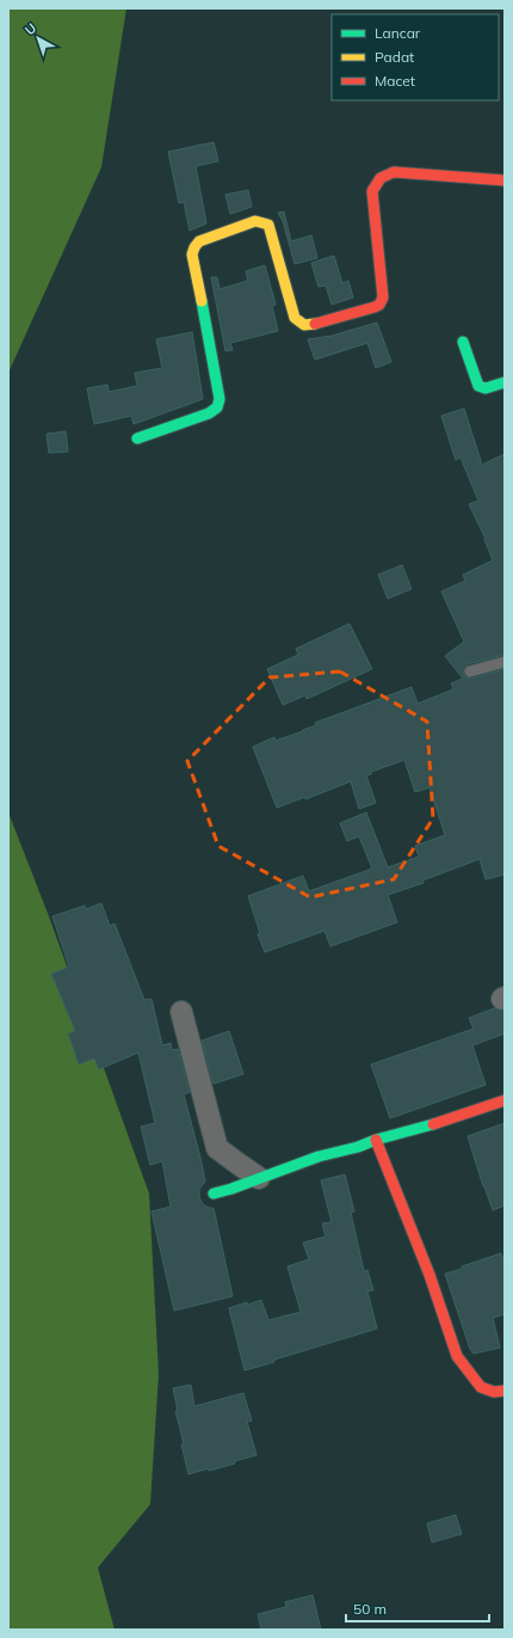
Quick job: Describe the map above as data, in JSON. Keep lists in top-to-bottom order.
{
  "legend": ["Lancar", "Padat", "Macet"],
  "scale_bar": "50 m",
  "north": "top left"
}
